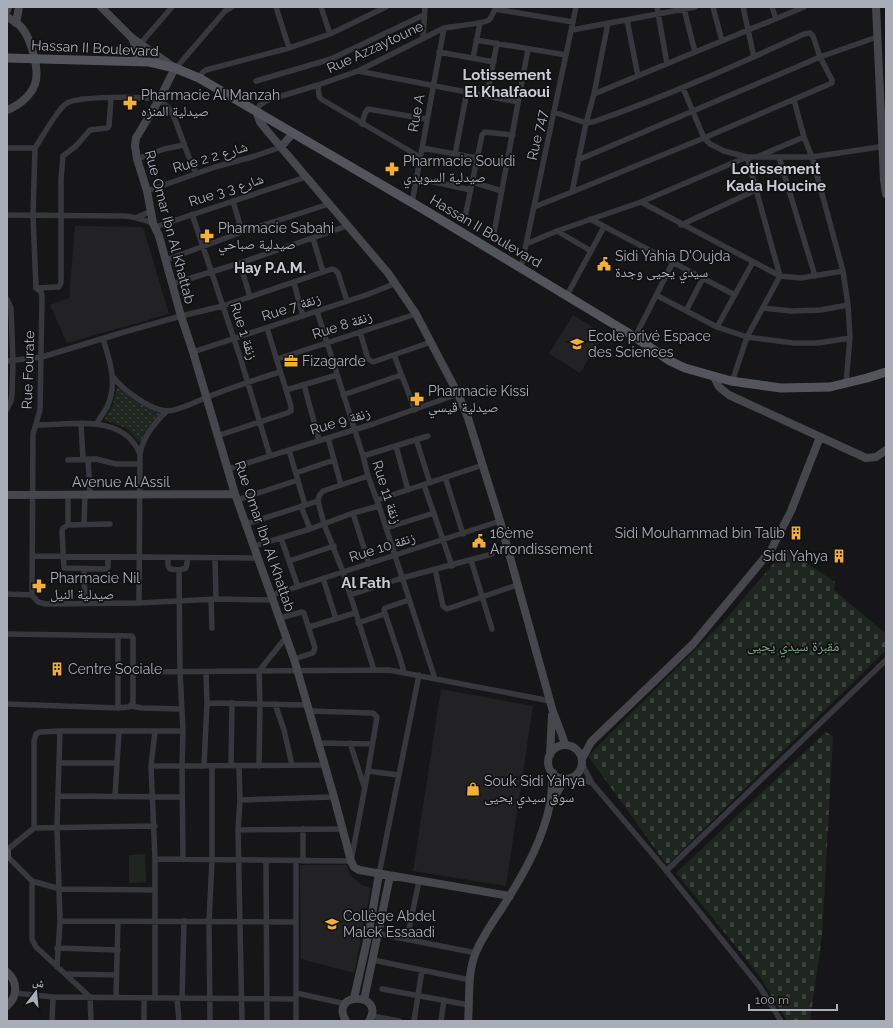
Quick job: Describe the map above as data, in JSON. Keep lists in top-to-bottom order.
{
  "streets": {
    "main road": ["Hassan II Boulevard"],
    "street": [
      "Rue Azzaytoune",
      "Rue A",
      "Rue 747",
      "Rue 2 شارع 2",
      "Rue 3 شارع 3",
      "Rue Omar Ibn Al Khattab",
      "Rue 7 زنقة",
      "Rue 8 زنقة",
      "Rue 1 زنقة",
      "Rue Fourate",
      "Rue 9 زنقة",
      "Avenue Al Assil",
      "Rue 11 زنقة",
      "Rue 10 زنقة"
    ]
  },
  "crossings": [
    ["Rue Azzaytoune", "Hassan II Boulevard"],
    ["Rue Azzaytoune", "Rue A"],
    ["Hassan II Boulevard", "Rue A"],
    ["Hassan II Boulevard", "Rue 747"],
    ["Hassan II Boulevard", "Rue Omar Ibn Al Khattab"],
    ["Rue 2 شارع 2", "Rue Omar Ibn Al Khattab"],
    ["Rue 3 شارع 3", "Rue Omar Ibn Al Khattab"],
    ["Rue 3 شارع 3", "Rue 1 زنقة"],
    ["Rue Omar Ibn Al Khattab", "Rue 7 زنقة"],
    ["Rue Omar Ibn Al Khattab", "Rue 9 زنقة"],
    ["Rue Omar Ibn Al Khattab", "Avenue Al Assil"],
    ["Rue Omar Ibn Al Khattab", "Rue 10 زنقة"],
    ["Rue 7 زنقة", "Rue 1 زنقة"],
    ["Rue 7 زنقة", "Rue 11 زنقة"],
    ["Rue 8 زنقة", "Rue 11 زنقة"],
    ["Rue 1 زنقة", "Rue 9 زنقة"],
    ["Rue Fourate", "Avenue Al Assil"],
    ["Rue Fourate", "Rue 10 زنقة"],
    ["Rue 9 زنقة", "Rue 11 زنقة"],
    ["Rue 11 زنقة", "Rue 10 زنقة"]
  ],
  "districts": [
    "Lotissement El Khalfaoui",
    "Lotissement Kada Houcine",
    "Hay P.A.M.",
    "Al Fath"
  ],
  "parks": ["مقبرة سيدي يحيى"],
  "places": {
    "pharmacy": [
      "Pharmacie Al Manzah صيدلية المنزه",
      "Pharmacie Souidi صيدلية السويدي",
      "Pharmacie Sabahi صيدلية صباحي",
      "Pharmacie Kissi صيدلية قيسي",
      "Pharmacie Nil صيدلية النيل"
    ],
    "public building": ["Sidi Yahia D'Oujda سيدي يحيى وجدة", "16ème Arrondissement"],
    "school or university": ["Ecole privé Espace des Sciences", "Collège Abdel Malek Essaadi"],
    "office": ["Fizagarde"],
    "building": ["Sidi Mouhammad bin Talib", "Sidi Yahya", "Centre Sociale"],
    "shop": ["Souk Sidi Yahya سوق سيدي يحيى"]
  },
  "scale_bar": "100 m",
  "north": "top"
}
